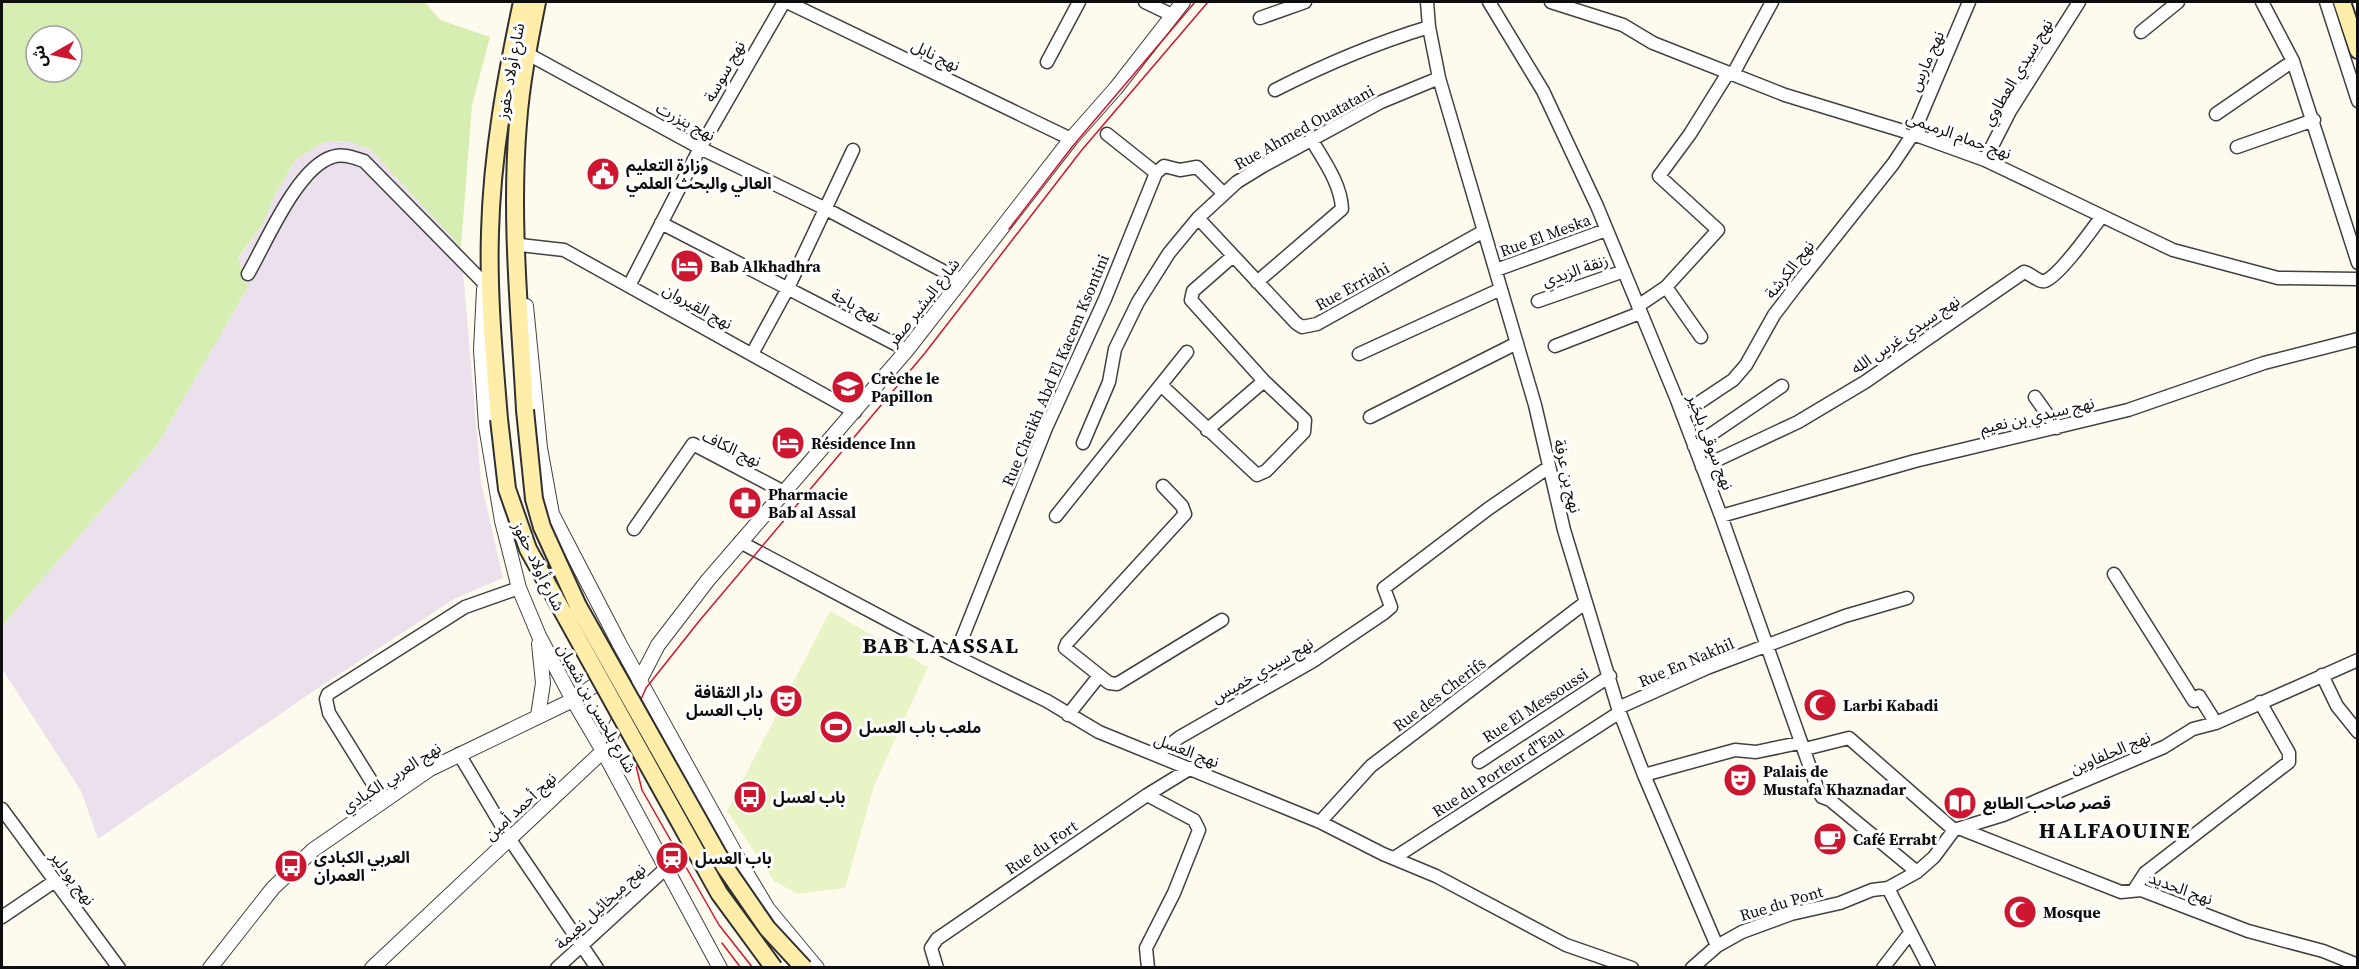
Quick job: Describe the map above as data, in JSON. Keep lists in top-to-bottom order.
{
  "streets": {
    "main road": ["شارع أولاد حفوز"],
    "street": [
      "نهج نابل",
      "نهج مارس",
      "نهج سوسة",
      "نهج سيدي العطاوي",
      "نهج بنزرت",
      "Rue Ahmed Ouatatani",
      "نهج حمام الرميمي",
      "Rue El Meska",
      "نهج الكرشة",
      "زنقة الزيدي",
      "Rue Erriahi",
      "شارع البشير صفر",
      "نهج باجة",
      "نهج القيروان",
      "نهج سيدي غرس الله",
      "Rue Cheikh Abd El Kacem Ksontini",
      "نهج سيدي بن نعيم",
      "نهج سوقي بلخير",
      "نهج الكاف",
      "نهج بن عرفة",
      "Rue En Nakhil",
      "نهج سيدي خميس",
      "Rue des Cherifs",
      "Rue El Messoussi",
      "شارع بلحسن بن شعبان",
      "نهج العسل",
      "نهج الحلفاوين",
      "Rue du Porteur d\"Eau",
      "نهج العربي الكبادي",
      "نهج أحمد أمين",
      "Rue du Fort",
      "نهج بودلير",
      "نهج الحديد",
      "Rue du Pont",
      "نهج ميخائيل نعيمة"
    ]
  },
  "crossings": [
    ["نهج نابل", "نهج سوسة"],
    ["نهج نابل", "شارع البشير صفر"],
    ["نهج مارس", "نهج حمام الرميمي"],
    ["نهج مارس", "نهج الكرشة"],
    ["شارع أولاد حفوز", "نهج بنزرت"],
    ["شارع أولاد حفوز", "نهج القيروان"],
    ["شارع أولاد حفوز", "شارع بلحسن بن شعبان"],
    ["شارع أولاد حفوز", "نهج العربي الكبادي"],
    ["شارع أولاد حفوز", "نهج أحمد أمين"],
    ["نهج سوسة", "نهج بنزرت"],
    ["نهج سوسة", "نهج باجة"],
    ["نهج سوسة", "نهج القيروان"],
    ["نهج سيدي العطاوي", "نهج حمام الرميمي"],
    ["نهج بنزرت", "شارع البشير صفر"],
    ["Rue Ahmed Ouatatani", "Rue Erriahi"],
    ["Rue Ahmed Ouatatani", "نهج بن عرفة"],
    ["نهج حمام الرميمي", "نهج الكرشة"],
    ["نهج حمام الرميمي", "نهج سيدي غرس الله"],
    ["Rue El Meska", "نهج سوقي بلخير"],
    ["Rue El Meska", "نهج بن عرفة"],
    ["نهج الكرشة", "نهج سوقي بلخير"],
    ["زنقة الزيدي", "نهج سوقي بلخير"],
    ["Rue Erriahi", "نهج بن عرفة"],
    ["شارع البشير صفر", "نهج باجة"],
    ["شارع البشير صفر", "نهج القيروان"],
    ["شارع البشير صفر", "نهج الكاف"],
    ["شارع البشير صفر", "نهج العسل"],
    ["شارع البشير صفر", "نهج العربي الكبادي"],
    ["شارع البشير صفر", "نهج أحمد أمين"],
    ["نهج سيدي غرس الله", "نهج سوقي بلخير"],
    ["Rue Cheikh Abd El Kacem Ksontini", "نهج العسل"],
    ["نهج سيدي بن نعيم", "نهج سوقي بلخير"],
    ["نهج سوقي بلخير", "Rue En Nakhil"],
    ["نهج سوقي بلخير", "نهج الحديد"],
    ["نهج بن عرفة", "Rue En Nakhil"],
    ["نهج بن عرفة", "نهج سيدي خميس"],
    ["نهج بن عرفة", "Rue des Cherifs"],
    ["نهج بن عرفة", "Rue El Messoussi"],
    ["نهج بن عرفة", "Rue du Porteur d\"Eau"],
    ["نهج بن عرفة", "Rue du Pont"],
    ["Rue En Nakhil", "Rue du Porteur d\"Eau"],
    ["نهج سيدي خميس", "نهج العسل"],
    ["Rue des Cherifs", "نهج العسل"],
    ["شارع بلحسن بن شعبان", "نهج العربي الكبادي"],
    ["شارع بلحسن بن شعبان", "نهج أحمد أمين"],
    ["شارع بلحسن بن شعبان", "نهج ميخائيل نعيمة"],
    ["نهج العسل", "Rue du Porteur d\"Eau"],
    ["نهج العسل", "Rue du Fort"],
    ["نهج الحلفاوين", "نهج الحديد"],
    ["نهج العربي الكبادي", "نهج أحمد أمين"]
  ],
  "districts": ["BAB LAASSAL", "HALFAOUINE"],
  "places": {
    "public building": ["وزارة التعليم العالي والبحث العلمي"],
    "hotel": ["Bab Alkhadhra", "Résidence Inn"],
    "school or university": ["Crèche le Papillon"],
    "pharmacy": ["Pharmacie Bab al Assal"],
    "theatre": ["دار الثقافة باب العسل", "Palais de Mustafa Khaznadar"],
    "mosque": ["Larbi Kabadi", "Mosque"],
    "sports": ["ملعب باب العسل"],
    "bus stop": ["باب لعسل", "العربي الكبادي العمران"],
    "library": ["قصر صاحب الطابع"],
    "cafe": ["Café Errabt"],
    "station": ["باب العسل"]
  },
  "north": "left"
}
